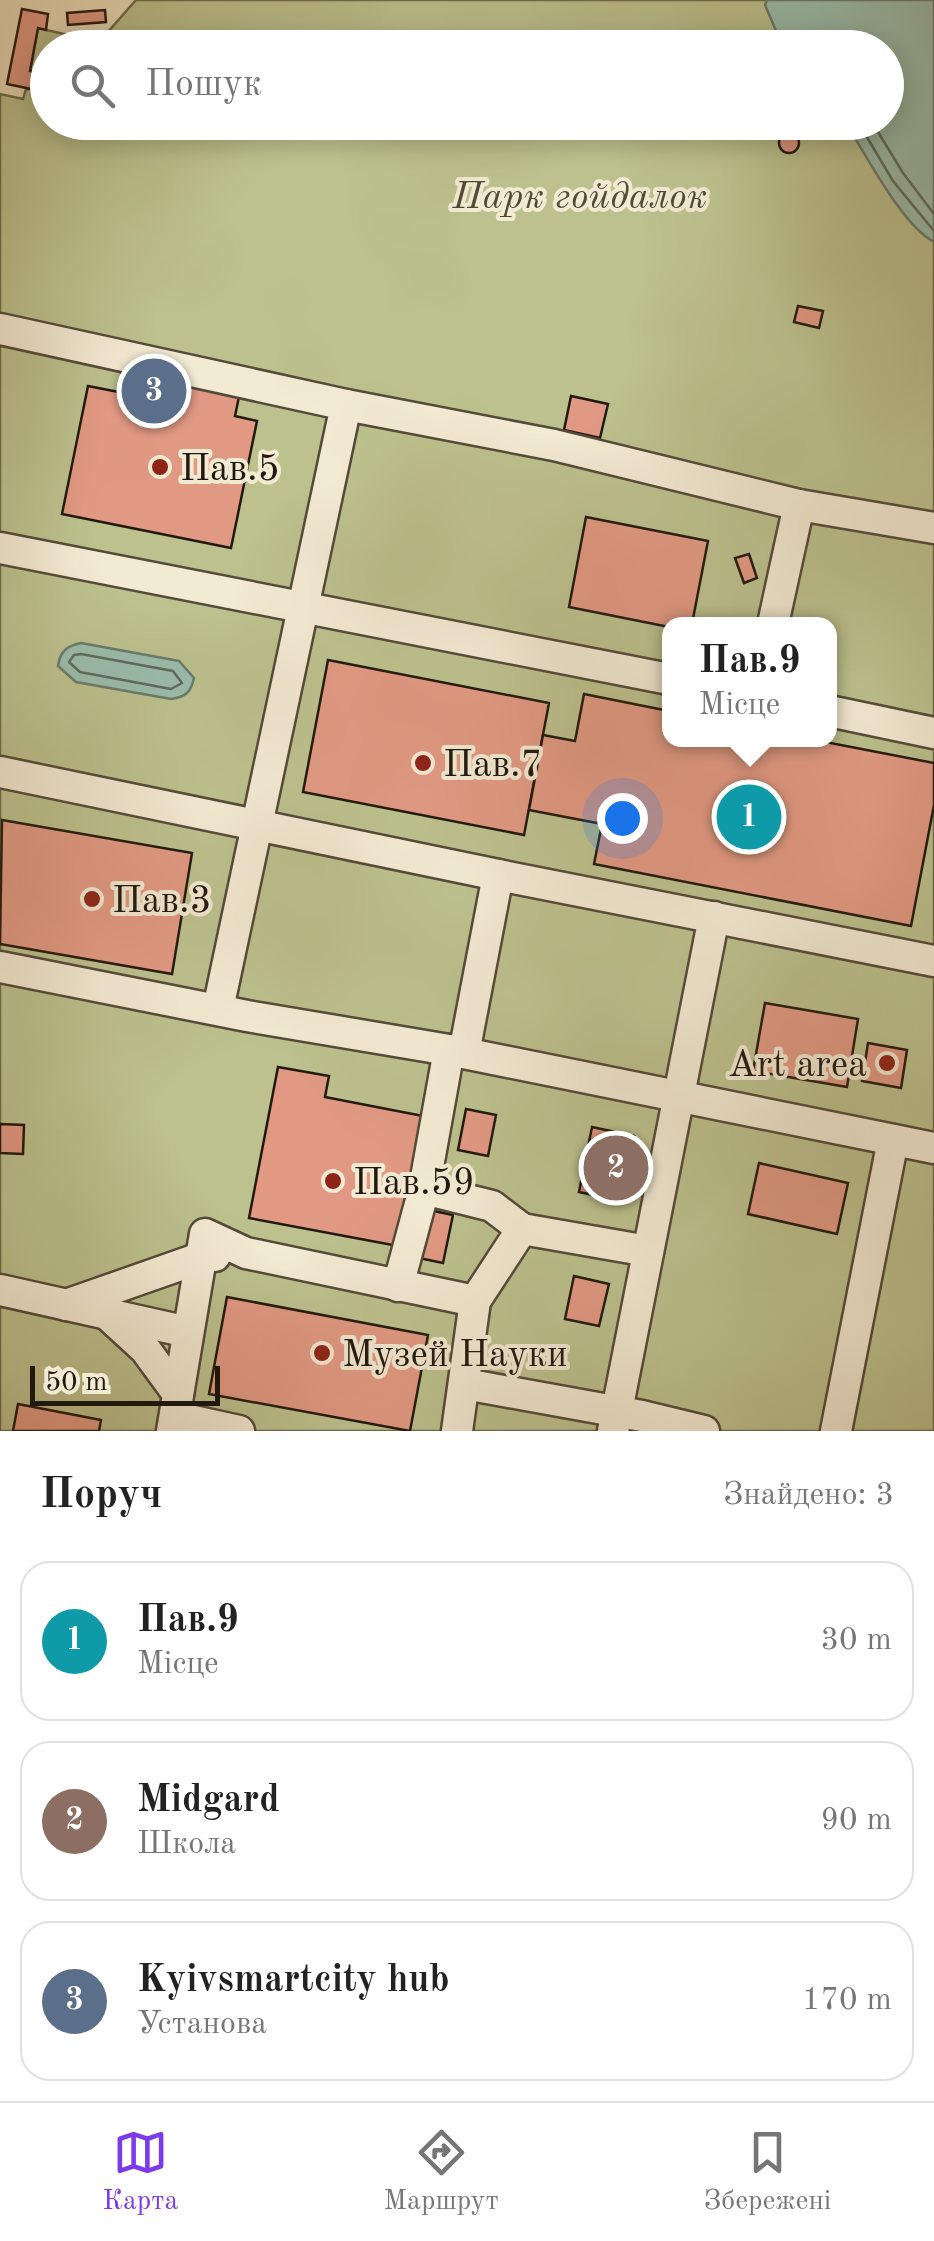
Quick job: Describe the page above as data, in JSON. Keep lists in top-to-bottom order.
{
  "parks": ["Парк гойдалок"],
  "places": [
    "Пав.5",
    "Пав.7",
    "Пав.3",
    "Art area",
    "Пав.59",
    "Музей Науки"
  ],
  "scale_bar": "50 m",
  "page": {
    "search": "Пошук",
    "pins": ["3", "1", "2"],
    "popup": ["Пав.9", "Місце"],
    "scale": "50 m",
    "heading": ["Поруч", "Знайдено: 3"],
    "list": [
      {
        "mark": "1",
        "name": "Пав.9",
        "note": "Місце",
        "value": "30 m"
      },
      {
        "mark": "2",
        "name": "Midgard",
        "note": "Школа",
        "value": "90 m"
      },
      {
        "mark": "3",
        "name": "Kyivsmartcity hub",
        "note": "Установа",
        "value": "170 m"
      }
    ],
    "nav": ["Карта", "Маршрут", "Збережені"]
  }
}
